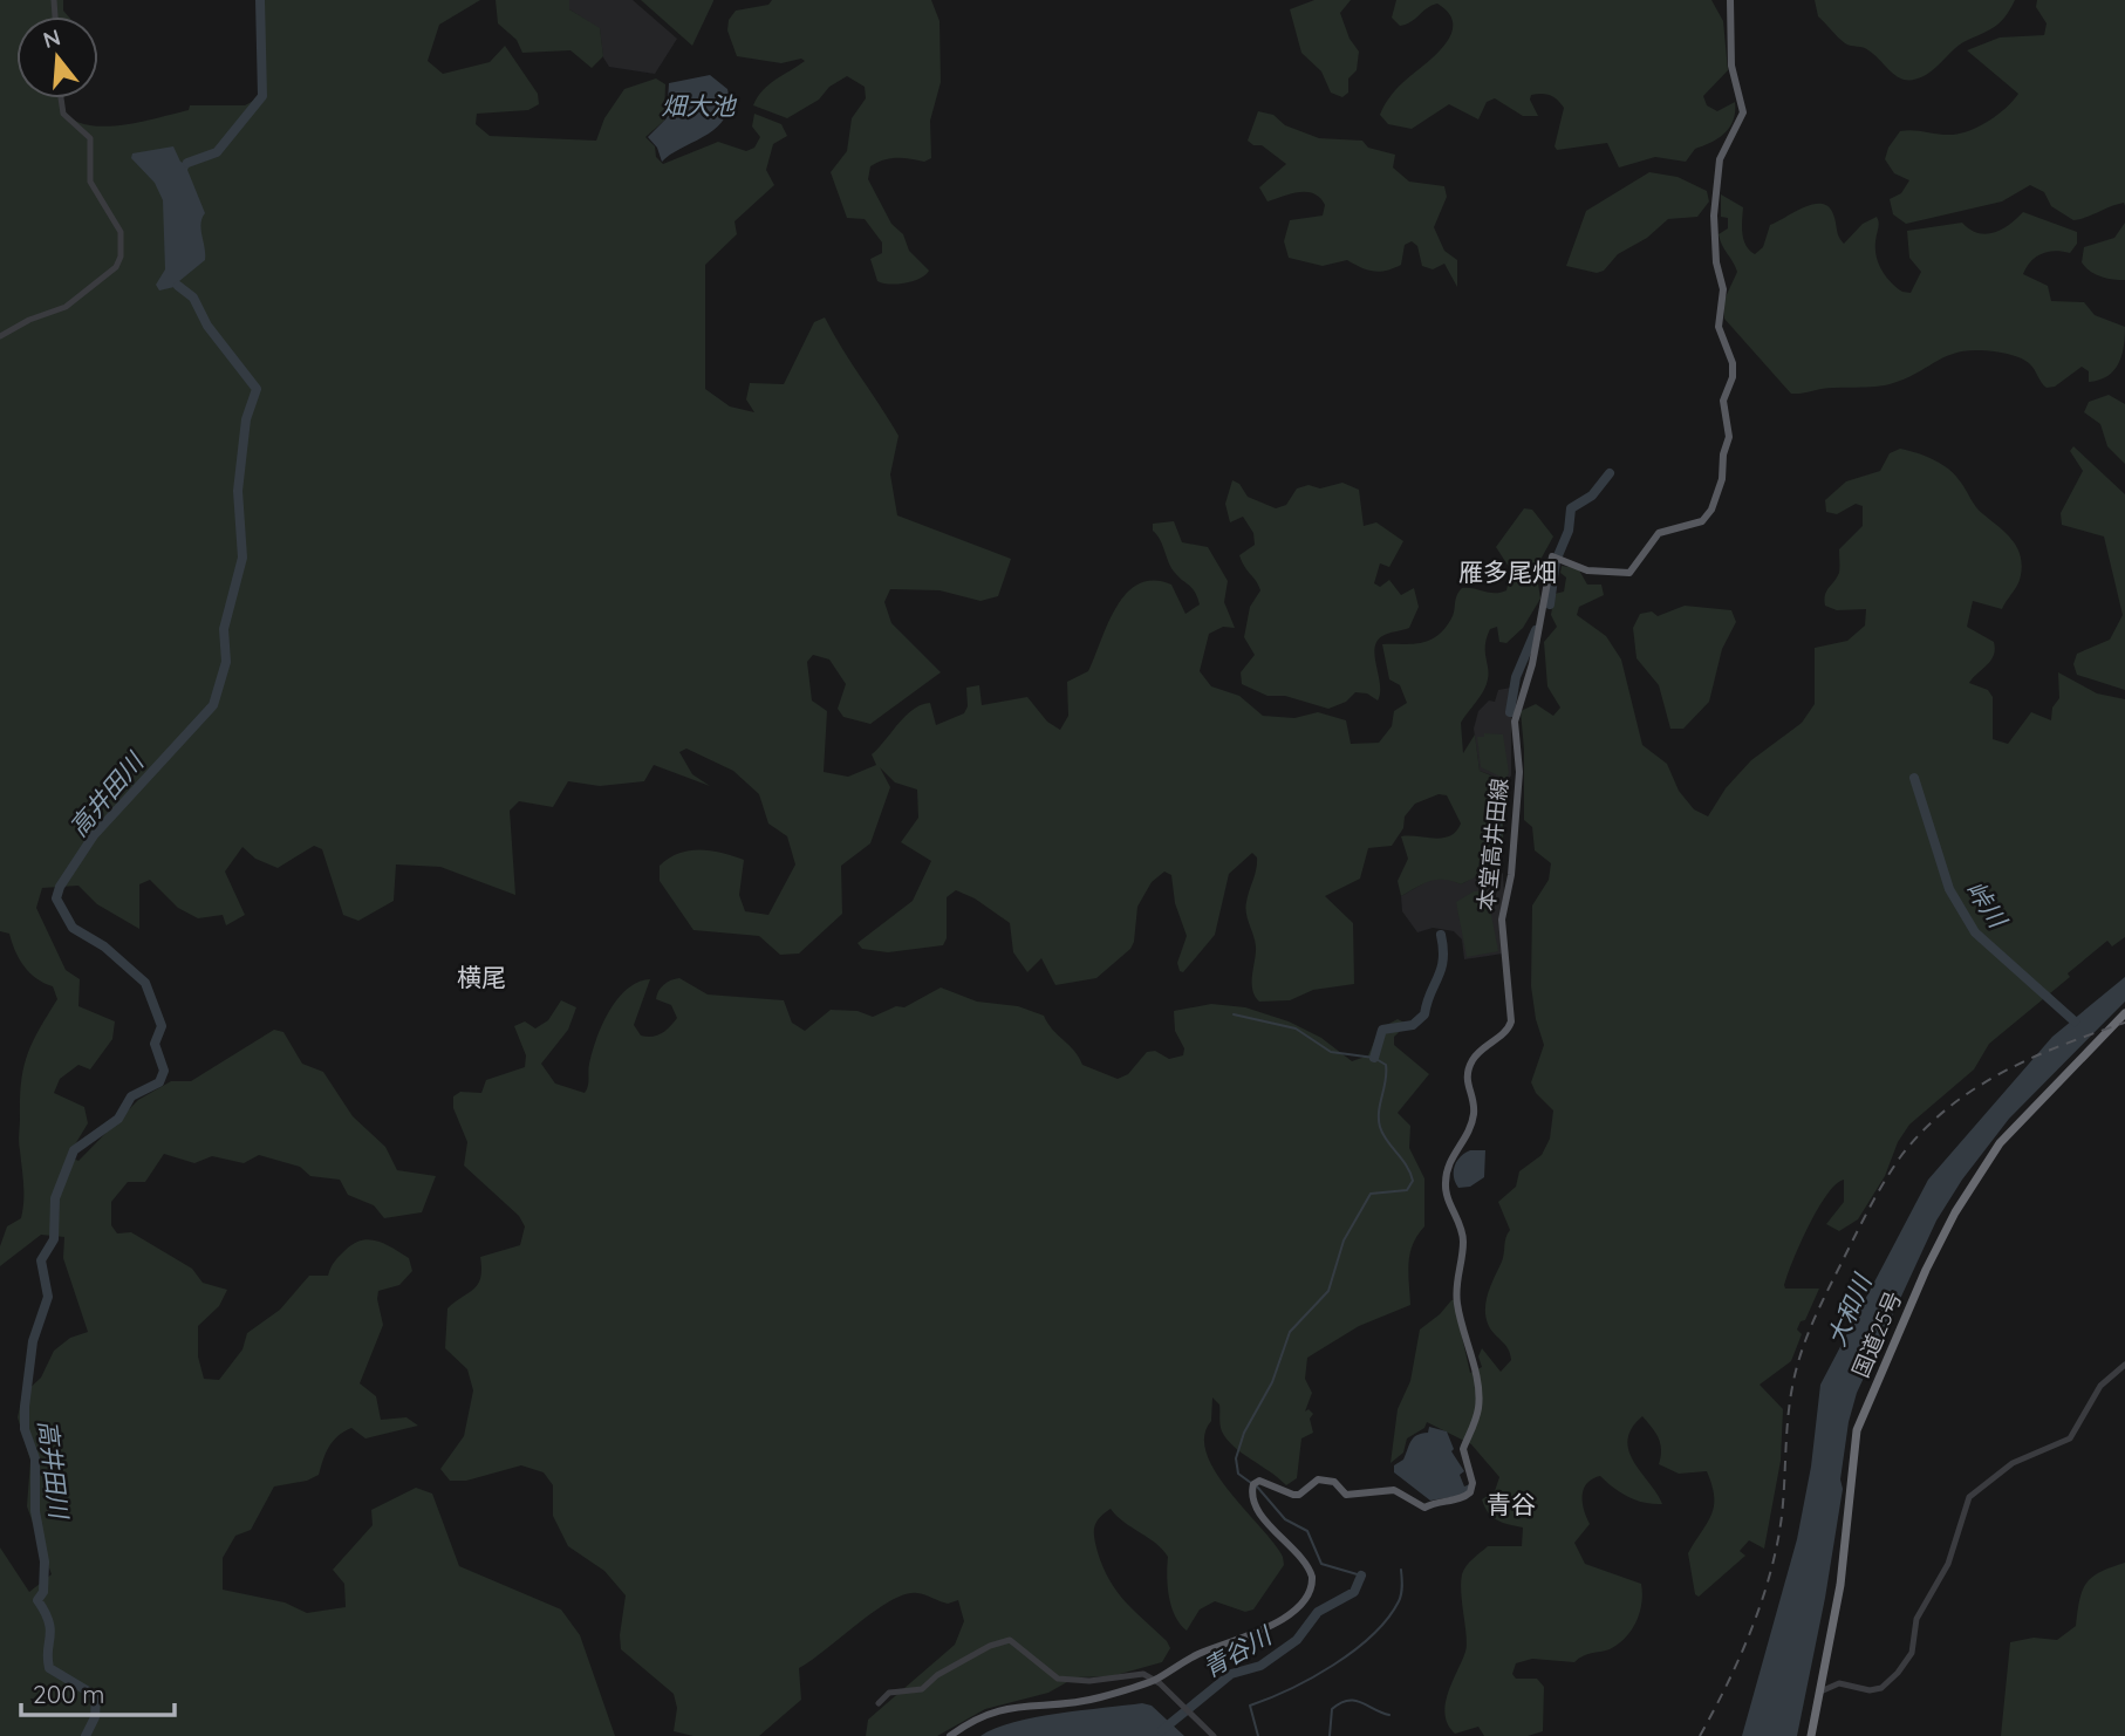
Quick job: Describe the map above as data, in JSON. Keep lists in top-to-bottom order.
{
  "streets": {
    "highway": ["国道25号"],
    "main road": ["本堂高井田線"]
  },
  "districts": ["雁多尾畑", "横尾", "青谷"],
  "water": [
    "畑大池",
    "高井田川",
    "峠川",
    "大和川",
    "青谷川"
  ],
  "scale_bar": "200 m",
  "north": "top"
}
